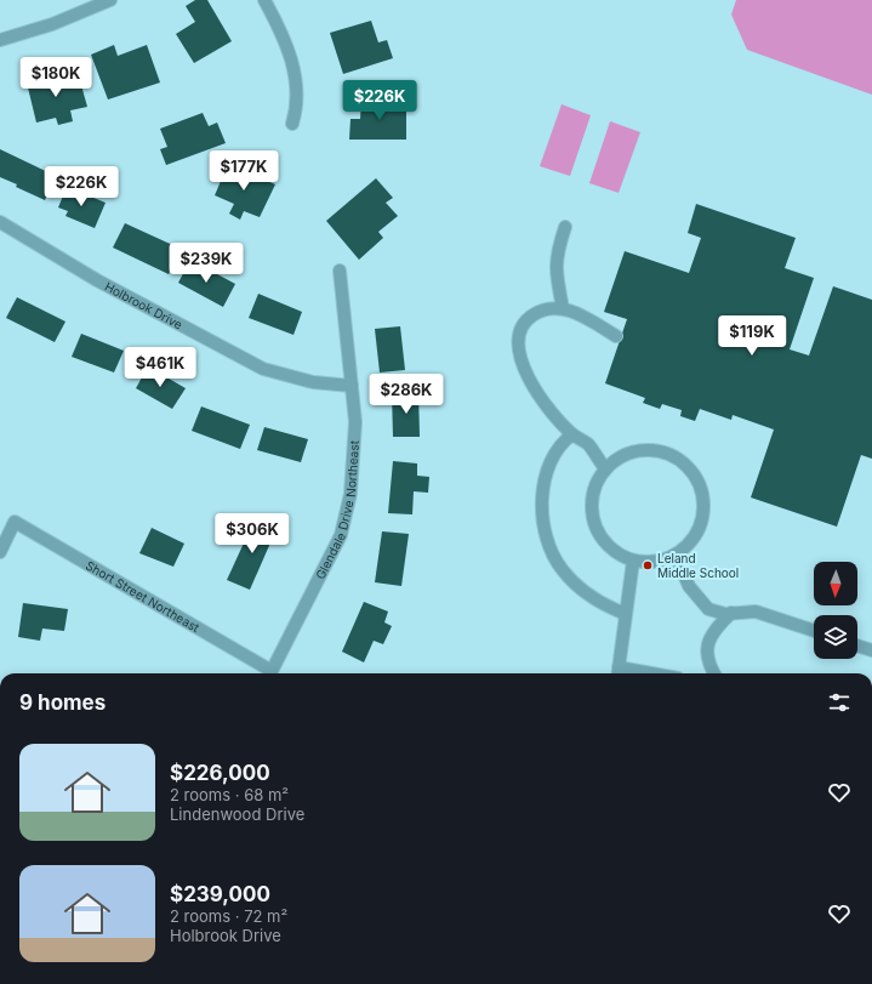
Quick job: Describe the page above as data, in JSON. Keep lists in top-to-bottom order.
{
  "streets": {
    "street": ["Holbrook Drive", "Glendale Drive Northeast", "Short Street Northeast"]
  },
  "crossings": [
    ["Holbrook Drive", "Glendale Drive Northeast"]
  ],
  "places": ["Leland Middle School"],
  "north": "bottom",
  "page": {
    "price": [
      "$180K",
      "$226K",
      "$177K",
      "$226K",
      "$239K",
      "$119K",
      "$461K",
      "$286K",
      "$306K"
    ],
    "heading": "9 homes",
    "list": [
      {
        "name": "$226,000",
        "note": "2 rooms · 68 m² · Lindenwood Drive"
      },
      {
        "name": "$239,000",
        "note": "2 rooms · 72 m² · Holbrook Drive"
      }
    ]
  }
}
